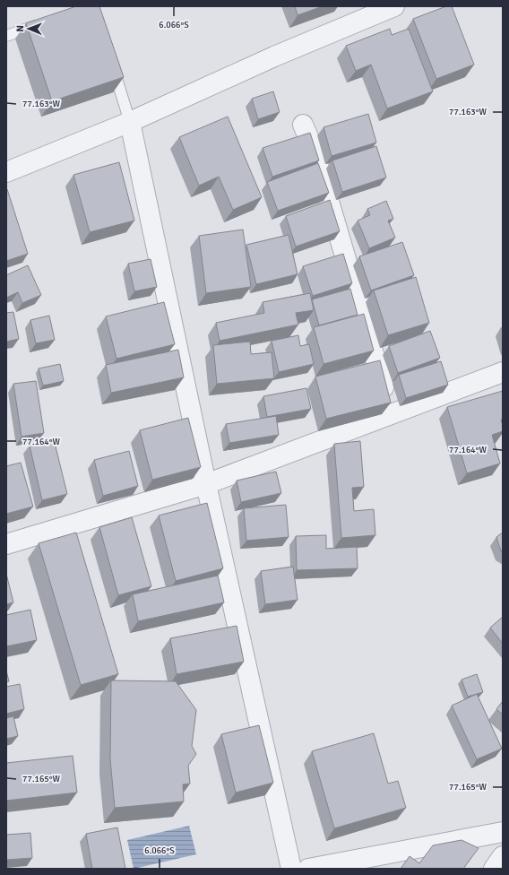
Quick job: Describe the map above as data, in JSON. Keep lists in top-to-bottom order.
{
  "north": "left",
  "coordinates": [
    "6.066°S",
    "77.163°W",
    "77.164°W",
    "77.165°W"
  ]
}
